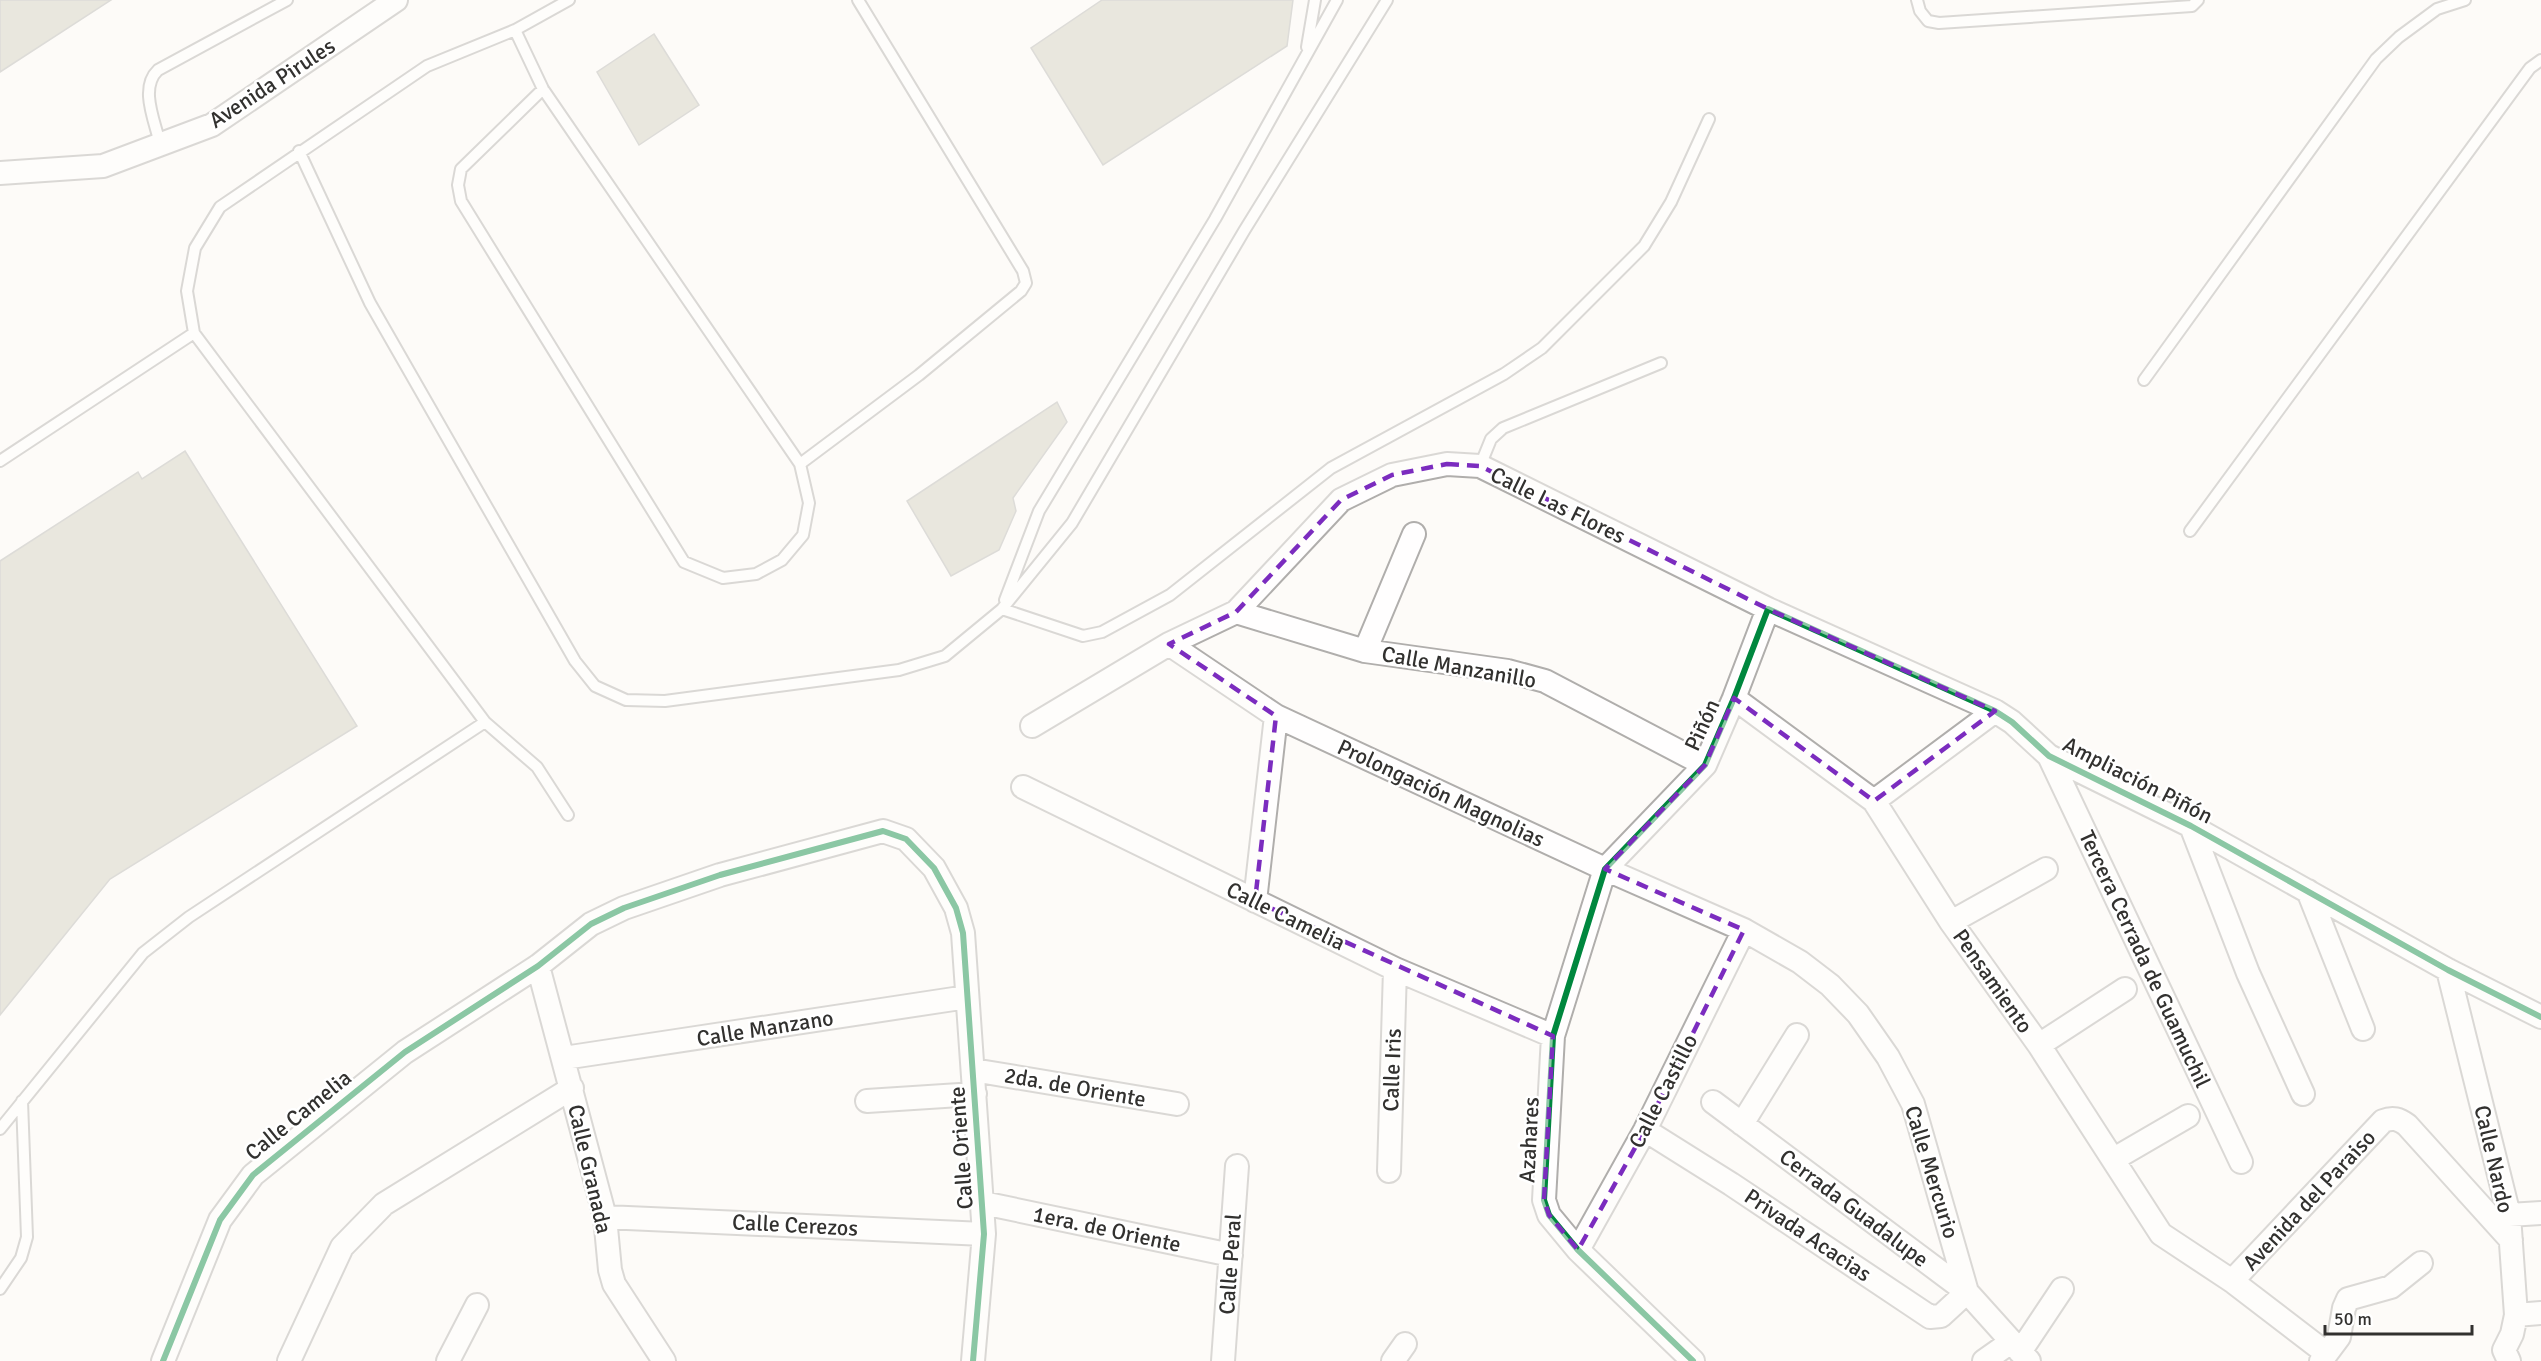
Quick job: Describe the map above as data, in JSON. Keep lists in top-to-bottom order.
{
  "streets": {
    "street": [
      "Avenida Pirules",
      "Calle Las Flores",
      "Calle Manzanillo",
      "Piñón",
      "Ampliación Piñón",
      "Prolongación Magnolias",
      "Calle Camelia",
      "Tercera Cerrada de Guamuchil",
      "Pensamiento",
      "Calle Manzano",
      "Calle Iris",
      "2da. de Oriente",
      "Calle Castillo",
      "Azahares",
      "Calle Oriente",
      "Calle Nardo",
      "Calle Granada",
      "Calle Mercurio",
      "Avenida del Paraiso",
      "Cerrada Guadalupe",
      "Calle Cerezos",
      "1era. de Oriente",
      "Privada Acacias",
      "Calle Peral"
    ]
  },
  "crossings": [
    ["Calle Las Flores", "Calle Manzanillo"],
    ["Calle Las Flores", "Piñón"],
    ["Calle Las Flores", "Ampliación Piñón"],
    ["Calle Manzanillo", "Piñón"],
    ["Piñón", "Ampliación Piñón"],
    ["Piñón", "Prolongación Magnolias"],
    ["Piñón", "Pensamiento"],
    ["Piñón", "Azahares"],
    ["Piñón", "Calle Mercurio"],
    ["Ampliación Piñón", "Tercera Cerrada de Guamuchil"],
    ["Ampliación Piñón", "Calle Nardo"],
    ["Prolongación Magnolias", "Azahares"],
    ["Prolongación Magnolias", "Calle Mercurio"],
    ["Calle Camelia", "Calle Iris"],
    ["Calle Camelia", "Azahares"],
    ["Calle Camelia", "Calle Oriente"],
    ["Calle Camelia", "Calle Granada"],
    ["Pensamiento", "Avenida del Paraiso"],
    ["Calle Manzano", "Calle Oriente"],
    ["Calle Manzano", "Calle Granada"],
    ["2da. de Oriente", "Calle Oriente"],
    ["Calle Castillo", "Azahares"],
    ["Calle Castillo", "Calle Mercurio"],
    ["Calle Castillo", "Privada Acacias"],
    ["Azahares", "Calle Mercurio"],
    ["Calle Oriente", "Calle Cerezos"],
    ["Calle Oriente", "1era. de Oriente"],
    ["Calle Nardo", "Avenida del Paraiso"],
    ["Calle Granada", "Calle Cerezos"],
    ["Calle Mercurio", "Cerrada Guadalupe"],
    ["Calle Mercurio", "Privada Acacias"],
    ["Cerrada Guadalupe", "Privada Acacias"],
    ["1era. de Oriente", "Calle Peral"]
  ],
  "scale_bar": "50 m"
}
